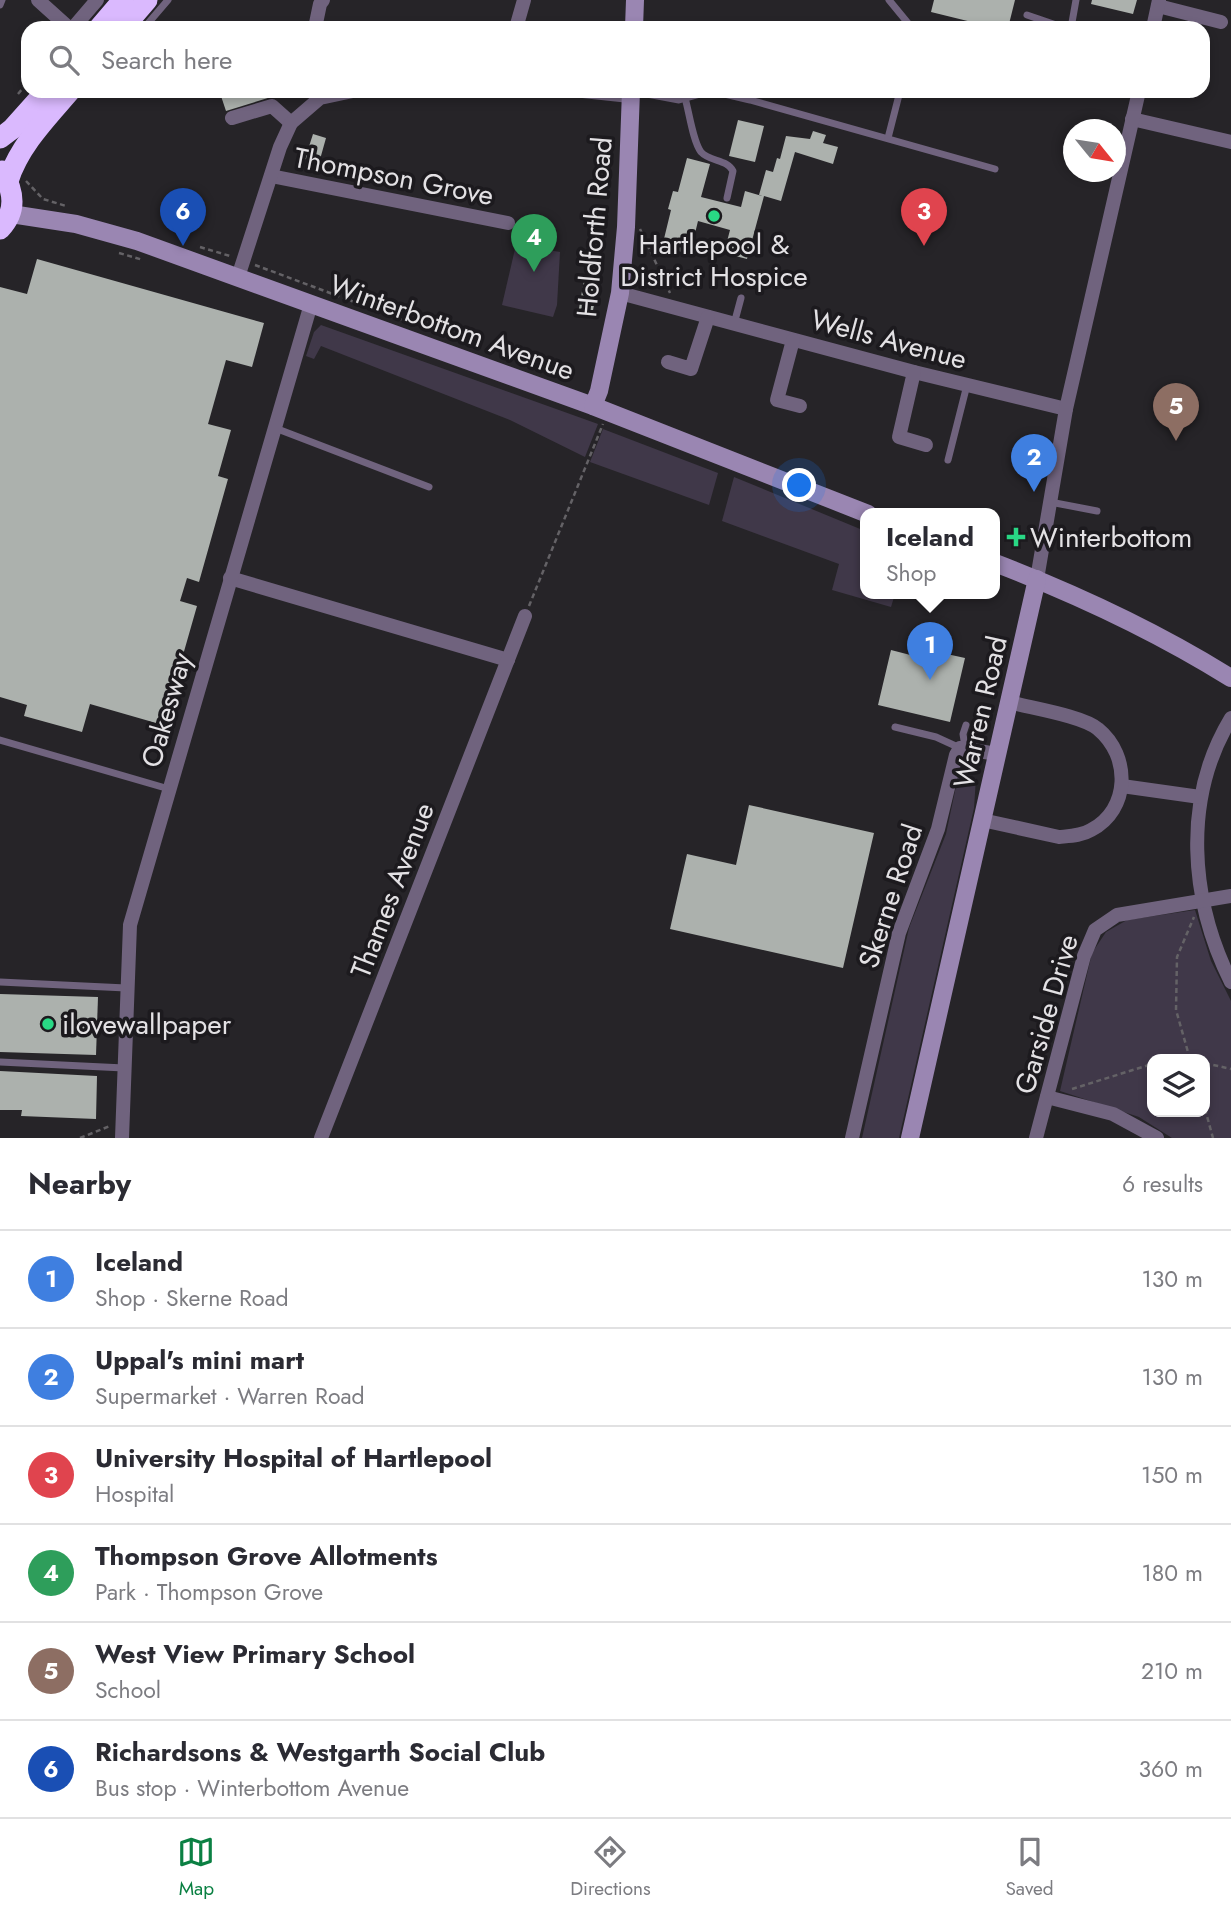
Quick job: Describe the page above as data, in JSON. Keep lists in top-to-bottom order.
{
  "streets": {
    "street": [
      "Thompson Grove",
      "Holdforth Road",
      "Winterbottom Avenue",
      "Wells Avenue",
      "Oakesway",
      "Warren Road",
      "Thames Avenue",
      "Skerne Road",
      "Garside Drive"
    ]
  },
  "crossings": [
    ["Holdforth Road", "Winterbottom Avenue"],
    ["Holdforth Road", "Wells Avenue"],
    ["Winterbottom Avenue", "Oakesway"],
    ["Wells Avenue", "Warren Road"]
  ],
  "places": {
    "other": ["Hartlepool & District Hospice", "ilovewallpaper"],
    "health": ["Winterbottom"]
  },
  "north": "bottom right",
  "page": {
    "search": "Search here",
    "pins": [
      "3",
      "6",
      "4",
      "5",
      "2",
      "1"
    ],
    "popup": ["Iceland", "Shop"],
    "heading": ["Nearby", "6 results"],
    "list": [
      {
        "mark": "1",
        "name": "Iceland",
        "note": "Shop · Skerne Road",
        "value": "130 m"
      },
      {
        "mark": "2",
        "name": "Uppal's mini mart",
        "note": "Supermarket · Warren Road",
        "value": "130 m"
      },
      {
        "mark": "3",
        "name": "University Hospital of Hartlepool",
        "note": "Hospital",
        "value": "150 m"
      },
      {
        "mark": "4",
        "name": "Thompson Grove Allotments",
        "note": "Park · Thompson Grove",
        "value": "180 m"
      },
      {
        "mark": "5",
        "name": "West View Primary School",
        "note": "School",
        "value": "210 m"
      },
      {
        "mark": "6",
        "name": "Richardsons & Westgarth Social Club",
        "note": "Bus stop · Winterbottom Avenue",
        "value": "360 m"
      }
    ],
    "nav": ["Map", "Directions", "Saved"]
  }
}
